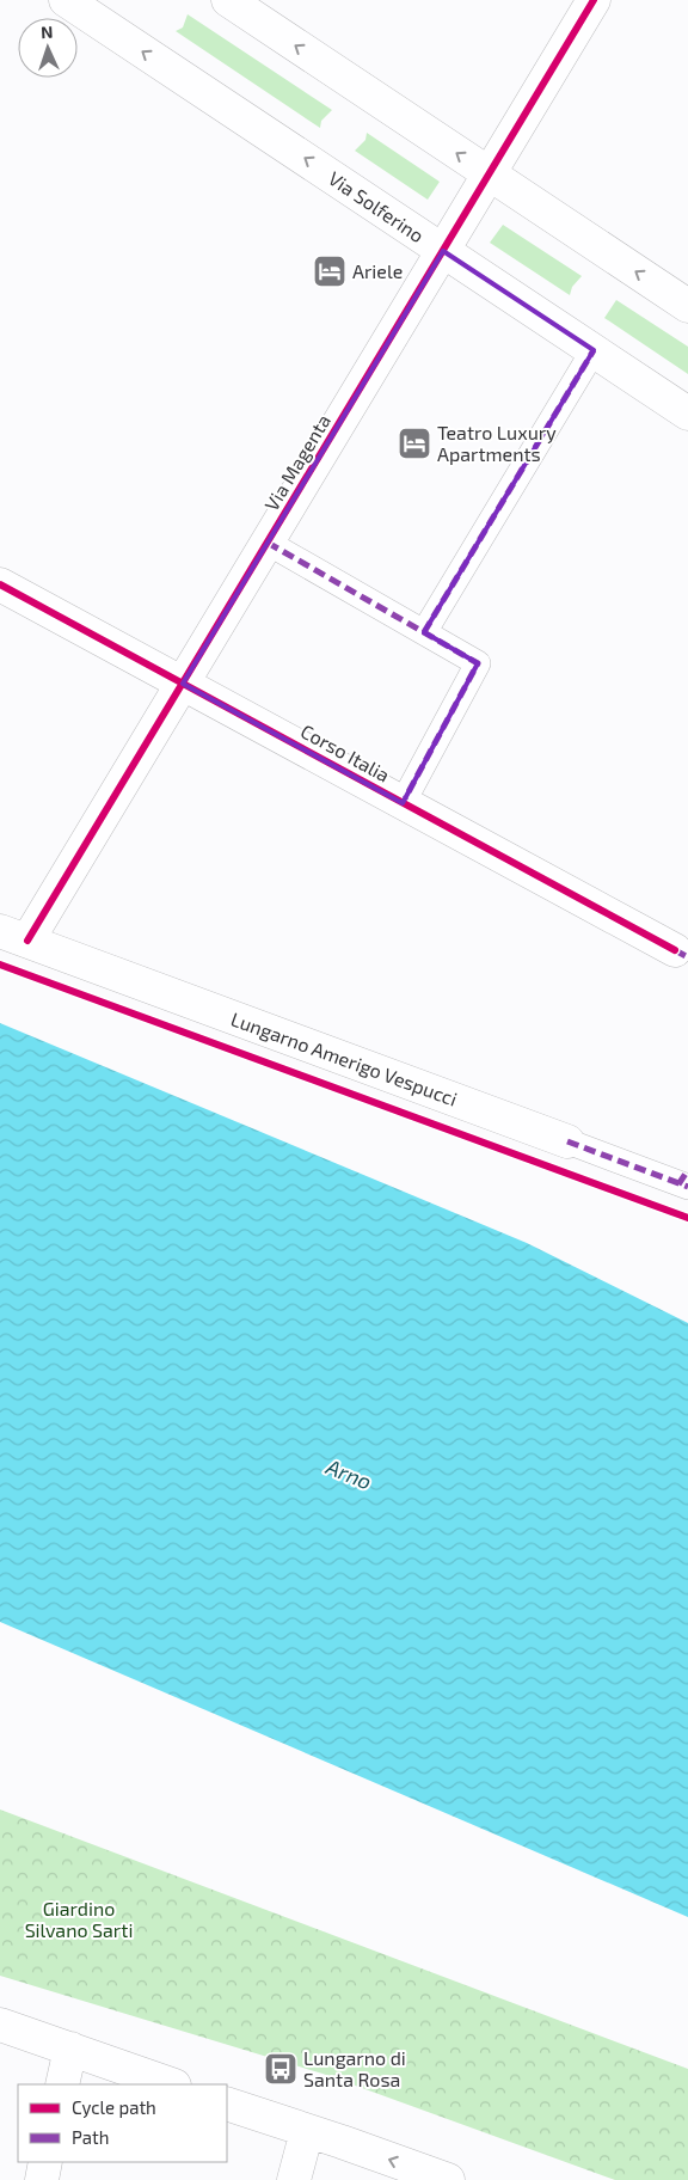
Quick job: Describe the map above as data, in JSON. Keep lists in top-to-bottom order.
{
  "streets": {
    "street": [
      "Via Solferino",
      "Via Magenta",
      "Corso Italia",
      "Lungarno Amerigo Vespucci"
    ]
  },
  "crossings": [
    ["Via Solferino", "Via Magenta"],
    ["Via Magenta", "Corso Italia"],
    ["Via Magenta", "Lungarno Amerigo Vespucci"]
  ],
  "water": ["Arno"],
  "parks": ["Giardino Silvano Sarti"],
  "places": {
    "hotel": ["Ariele", "Teatro Luxury Apartments"],
    "bus stop": ["Lungarno di Santa Rosa"]
  },
  "legend": ["Cycle path", "Path"],
  "north": "top"
}
